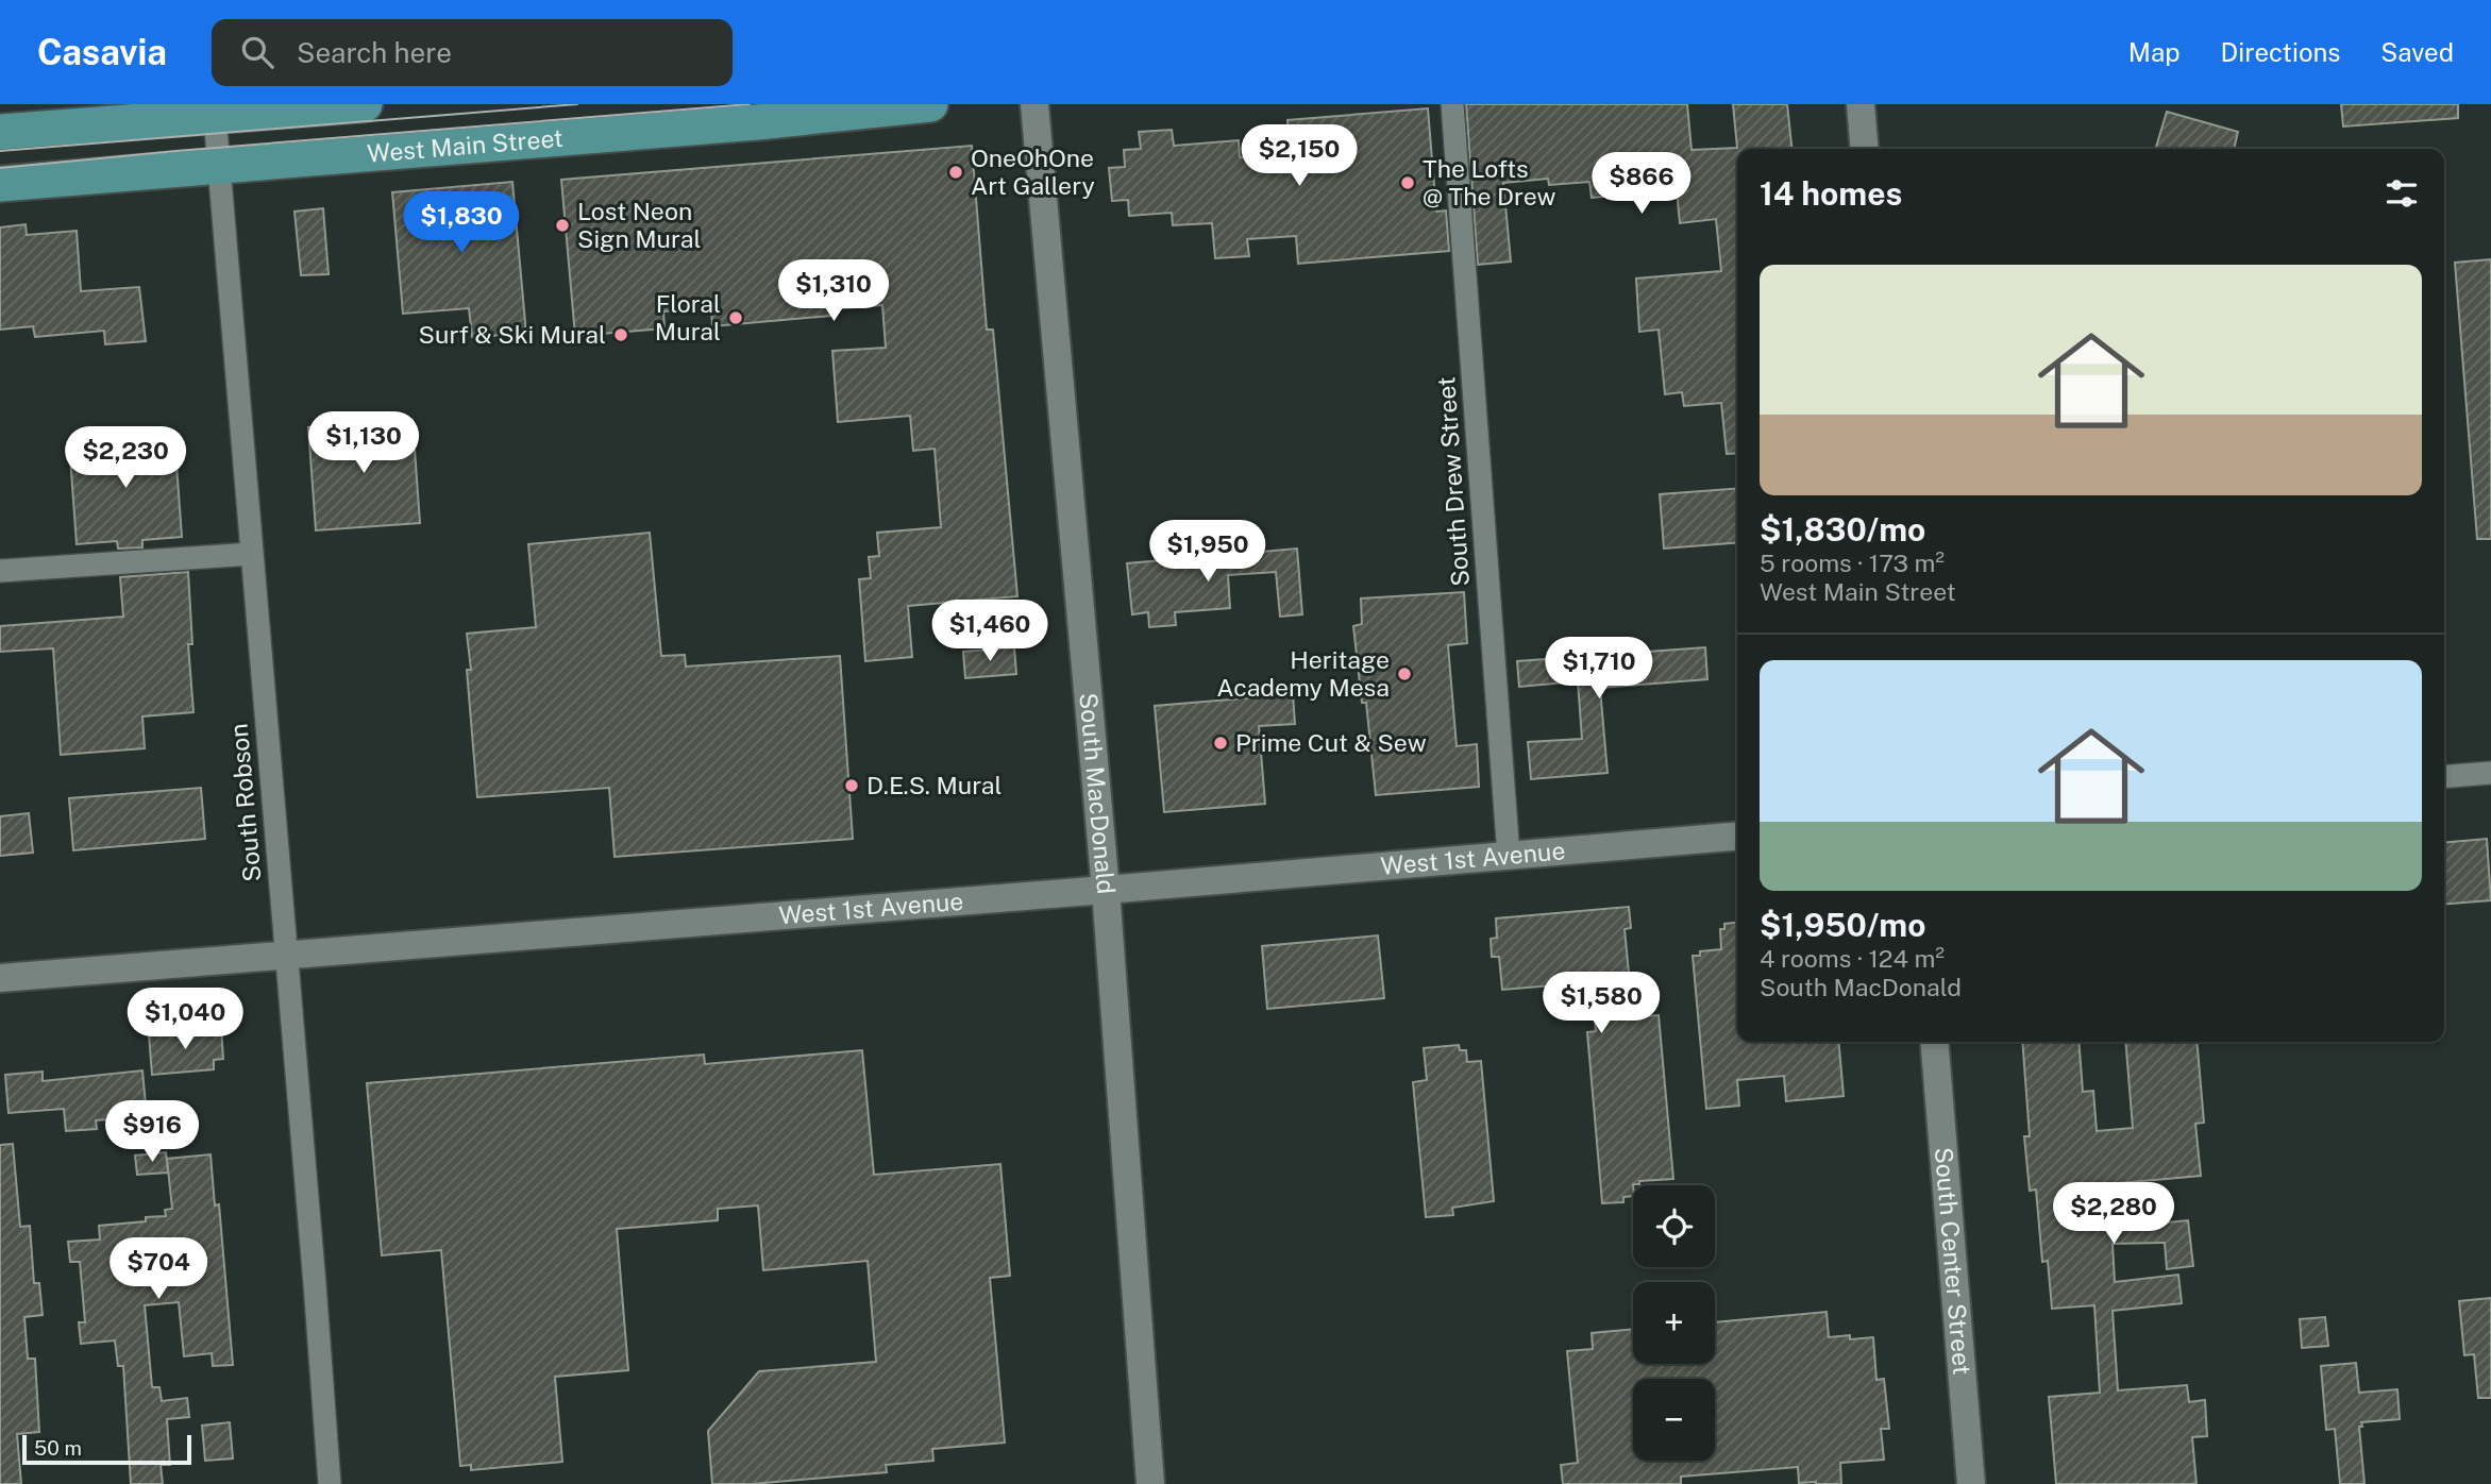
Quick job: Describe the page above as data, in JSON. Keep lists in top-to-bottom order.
{
  "streets": {
    "main road": ["West Main Street"],
    "street": [
      "South Drew Street",
      "South MacDonald",
      "South Robson",
      "West 1st Avenue",
      "South Center Street"
    ]
  },
  "crossings": [
    ["West Main Street", "South Robson"],
    ["South Drew Street", "West 1st Avenue"],
    ["South MacDonald", "West 1st Avenue"],
    ["South Robson", "West 1st Avenue"]
  ],
  "places": [
    "OneOhOne Art Gallery",
    "The Lofts @ The Drew",
    "Lost Neon Sign Mural",
    "Floral Mural",
    "Surf & Ski Mural",
    "Heritage Academy Mesa",
    "Prime Cut & Sew",
    "D.E.S. Mural"
  ],
  "scale_bar": "50 m",
  "page": {
    "header": "Casavia",
    "search": "Search here",
    "nav": ["Map", "Directions", "Saved"],
    "price": [
      "$2,150",
      "$866",
      "$1,830",
      "$1,310",
      "$1,130",
      "$2,230",
      "$1,950",
      "$1,460",
      "$1,710",
      "$1,580",
      "$1,040",
      "$916",
      "$2,280",
      "$704"
    ],
    "heading": "14 homes",
    "list": [
      {
        "name": "$1,830/mo",
        "note": "5 rooms · 173 m² · West Main Street"
      },
      {
        "name": "$1,950/mo",
        "note": "4 rooms · 124 m² · South MacDonald"
      }
    ],
    "map_buttons": ["+", "−"],
    "scale": "50 m"
  }
}
